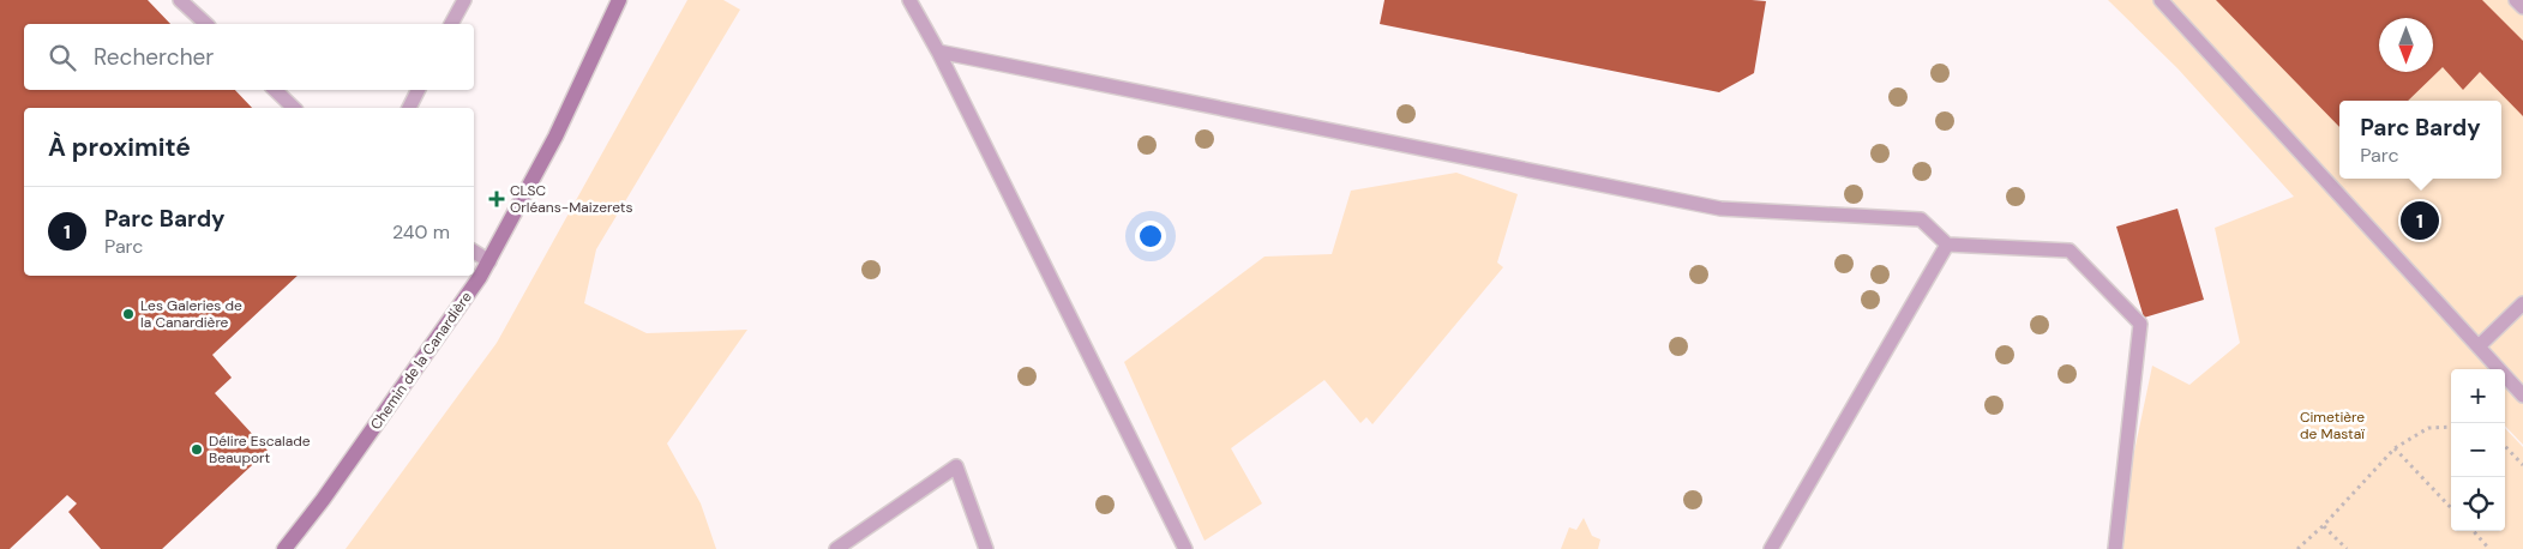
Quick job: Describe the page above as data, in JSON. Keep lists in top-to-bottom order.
{
  "streets": {
    "main road": ["Chemin de la Canardière"]
  },
  "parks": ["Cimetière de Mastaï"],
  "places": {
    "health": ["CLSC Orléans-Maizerets"],
    "other": ["Les Galeries de la Canardière", "Délire Escalade Beauport"]
  },
  "north": "bottom",
  "page": {
    "search": "Rechercher",
    "popup": ["Parc Bardy", "Parc"],
    "heading": "À proximité",
    "list": [
      {
        "mark": "1",
        "name": "Parc Bardy",
        "note": "Parc",
        "value": "240 m"
      }
    ],
    "pins": "1",
    "map_buttons": ["+", "−"]
  }
}
